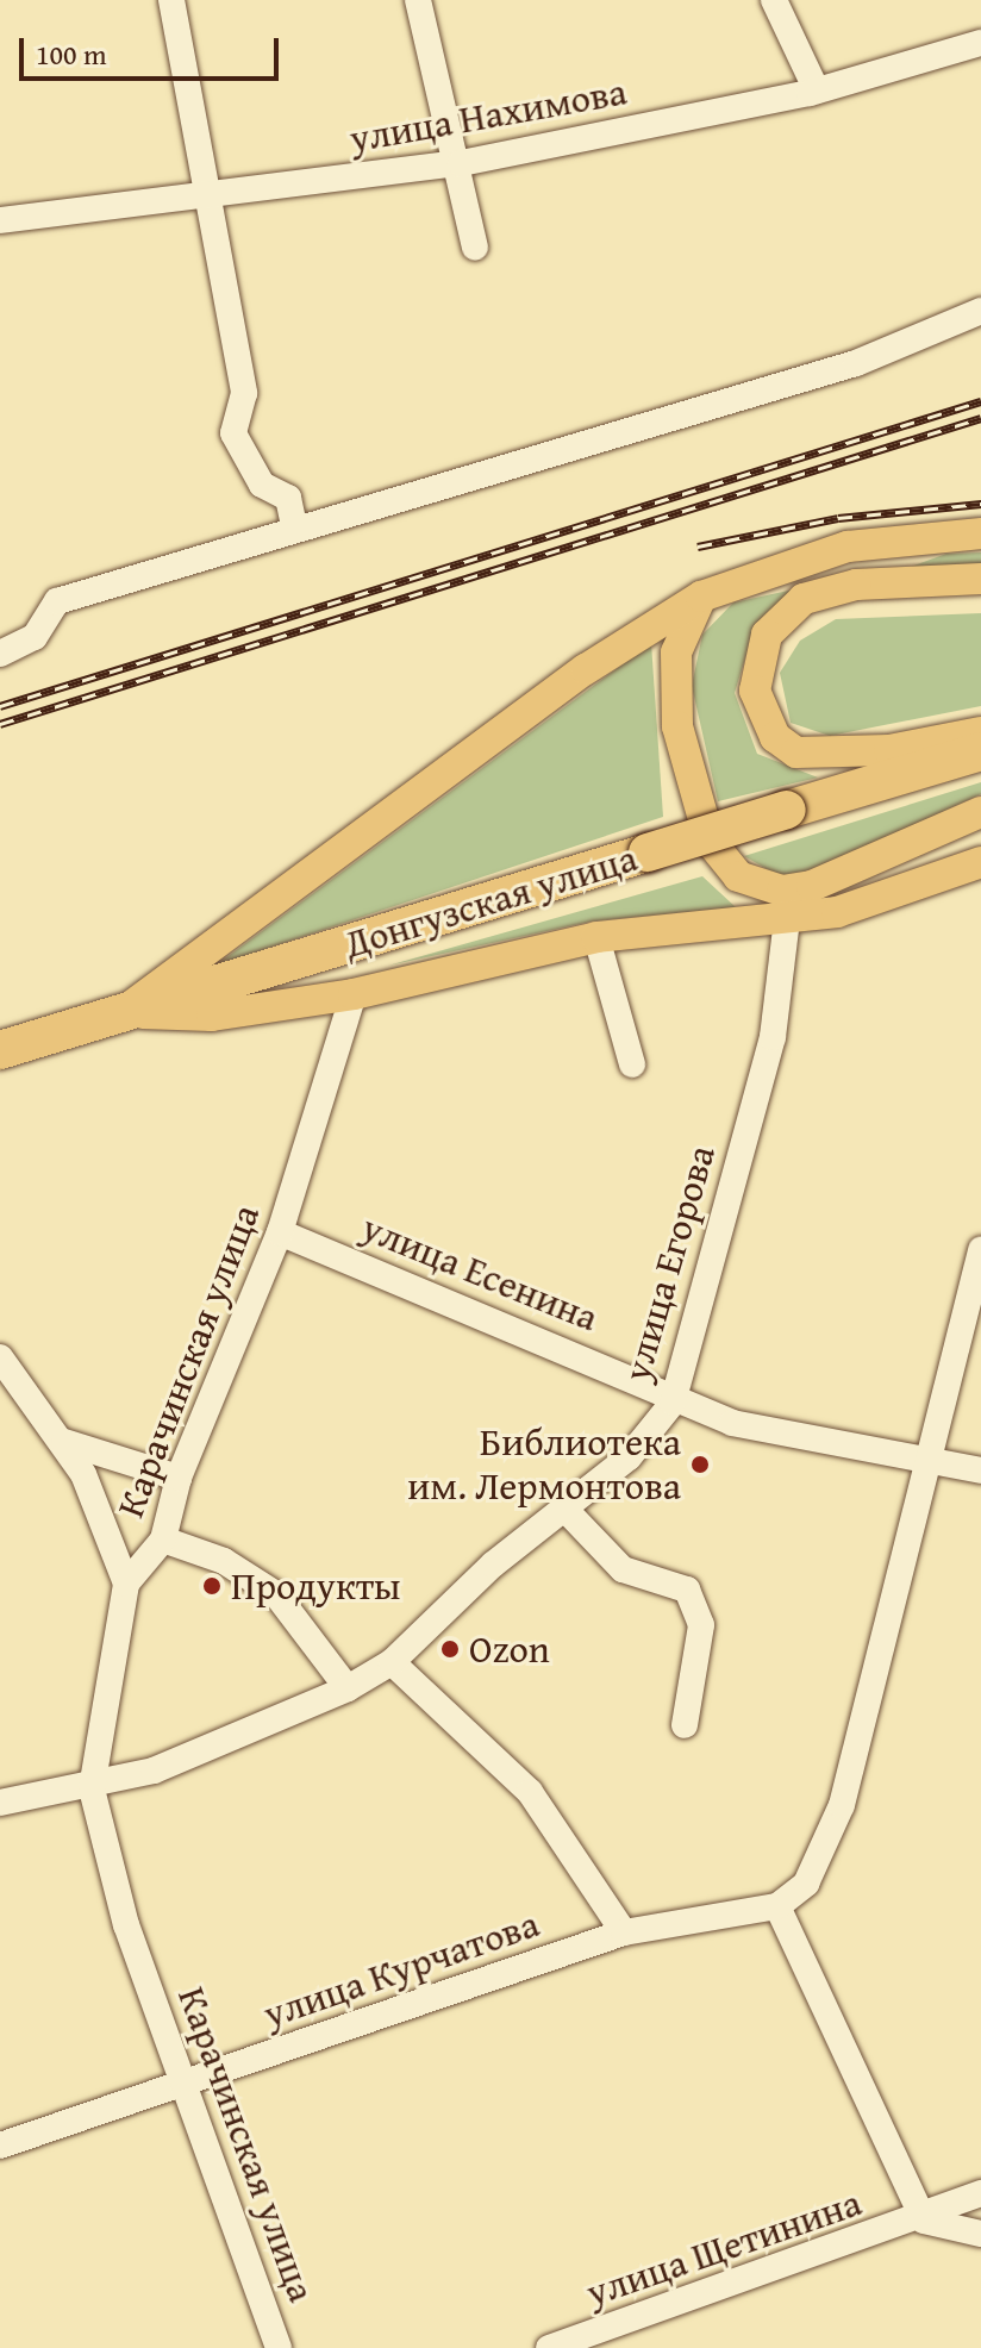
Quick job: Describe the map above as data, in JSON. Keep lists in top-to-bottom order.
{
  "streets": {
    "highway": ["Донгузская улица"],
    "street": [
      "улица Нахимова",
      "улица Егорова",
      "улица Есенина",
      "Карачинская улица",
      "улица Курчатова",
      "улица Щетинина"
    ]
  },
  "crossings": [
    ["улица Егорова", "улица Есенина"],
    ["улица Егорова", "Карачинская улица"],
    ["улица Есенина", "Карачинская улица"],
    ["Карачинская улица", "улица Курчатова"]
  ],
  "places": ["Библиотека им. Лермонтова", "Продукты", "Ozon"],
  "scale_bar": "100 m"
}
